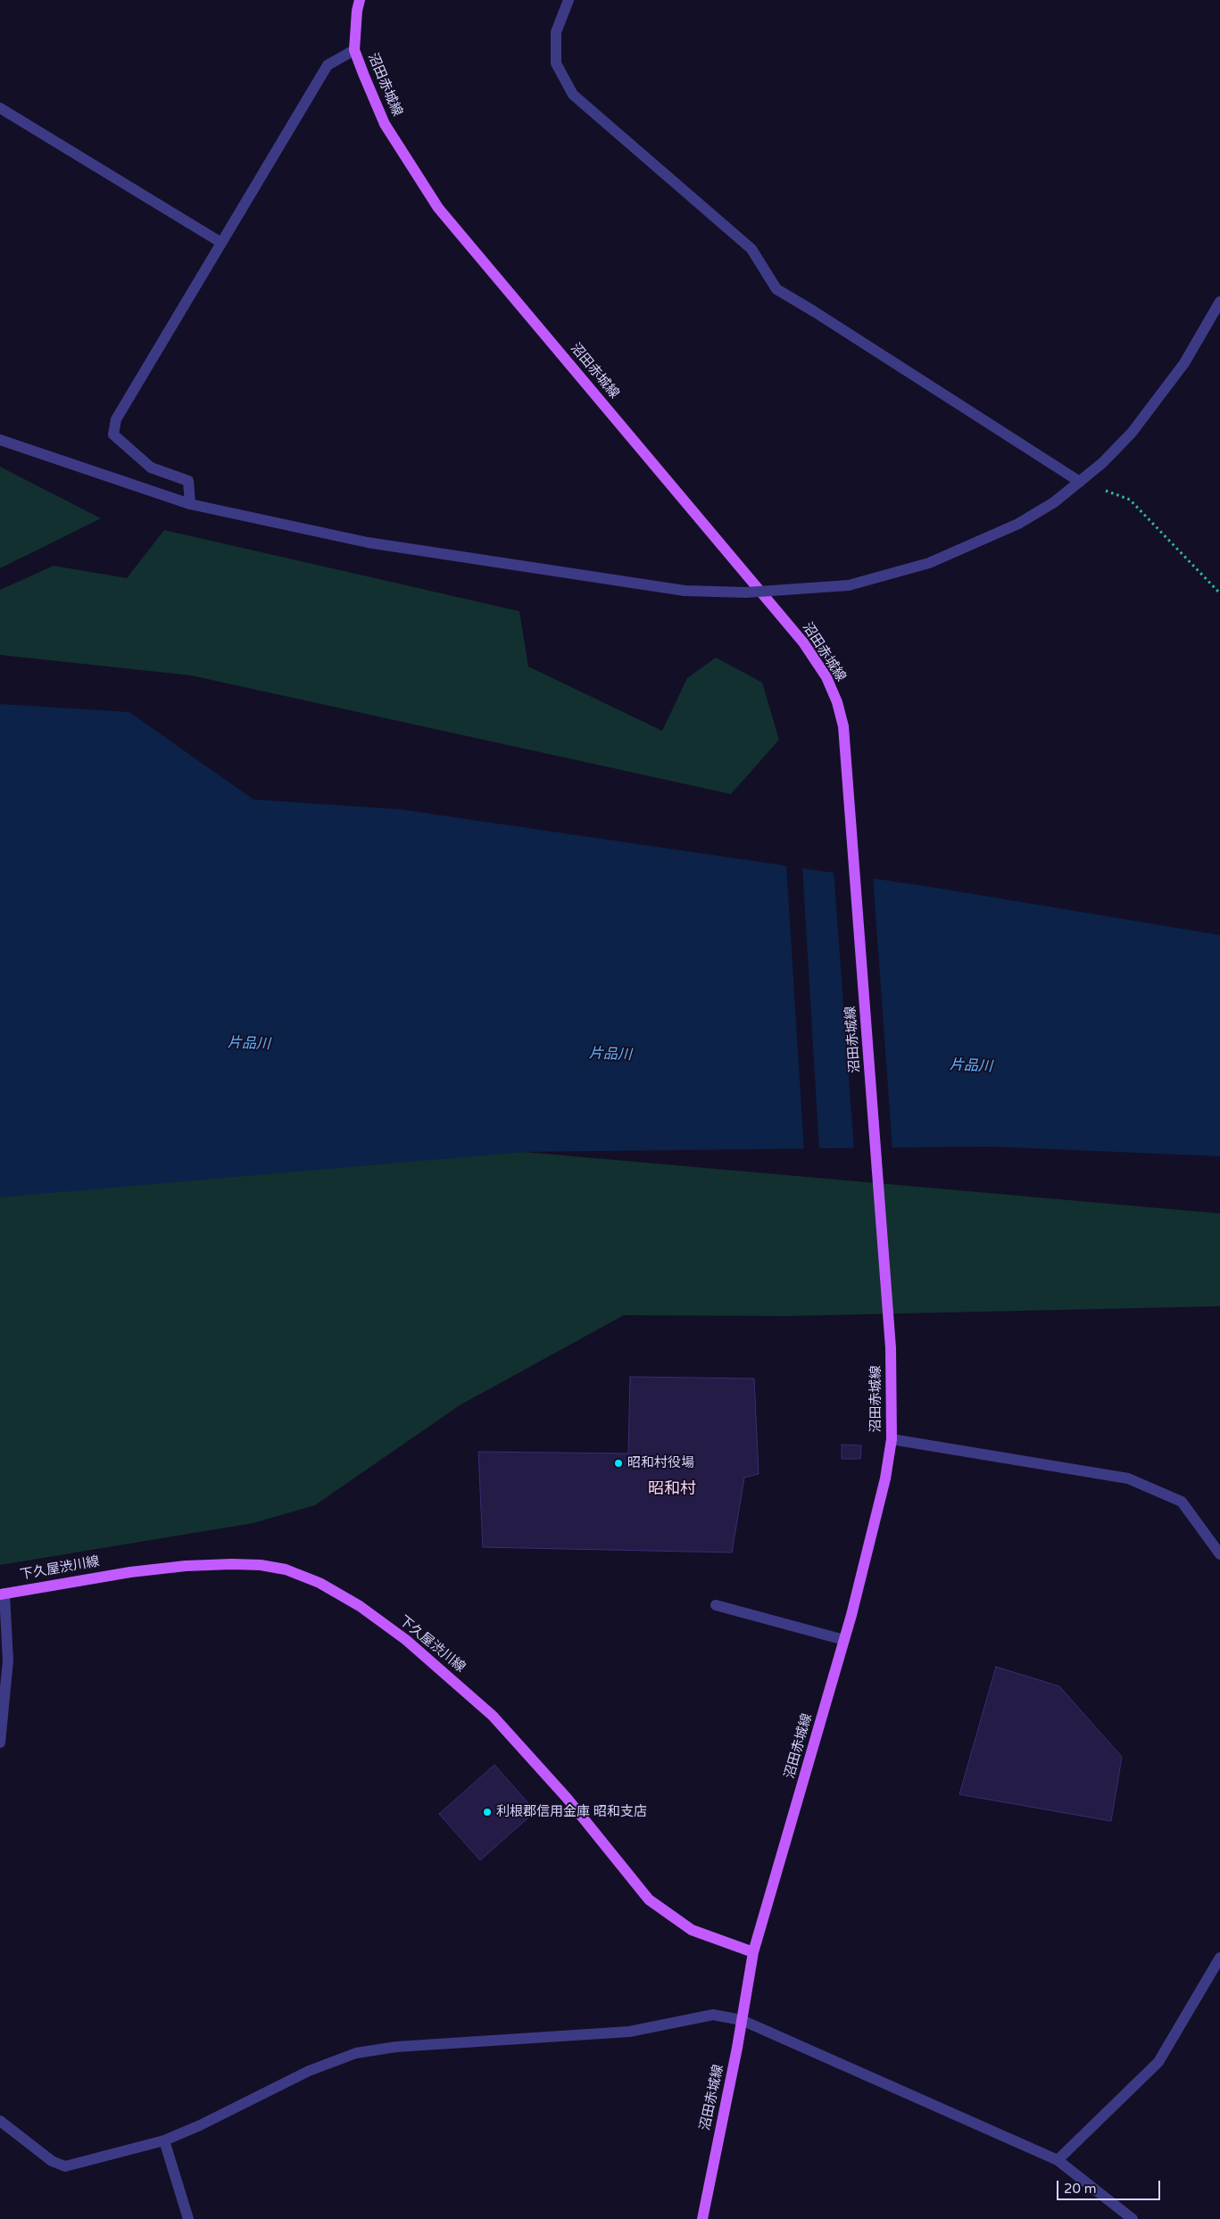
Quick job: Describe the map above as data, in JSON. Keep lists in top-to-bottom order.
{
  "streets": {
    "main road": ["沼田赤城線", "下久屋渋川線"]
  },
  "crossings": [
    ["沼田赤城線", "下久屋渋川線"]
  ],
  "districts": ["昭和村"],
  "water": ["片品川"],
  "places": ["昭和村役場", "利根郡信用金庫 昭和支店"],
  "scale_bar": "20 m"
}
